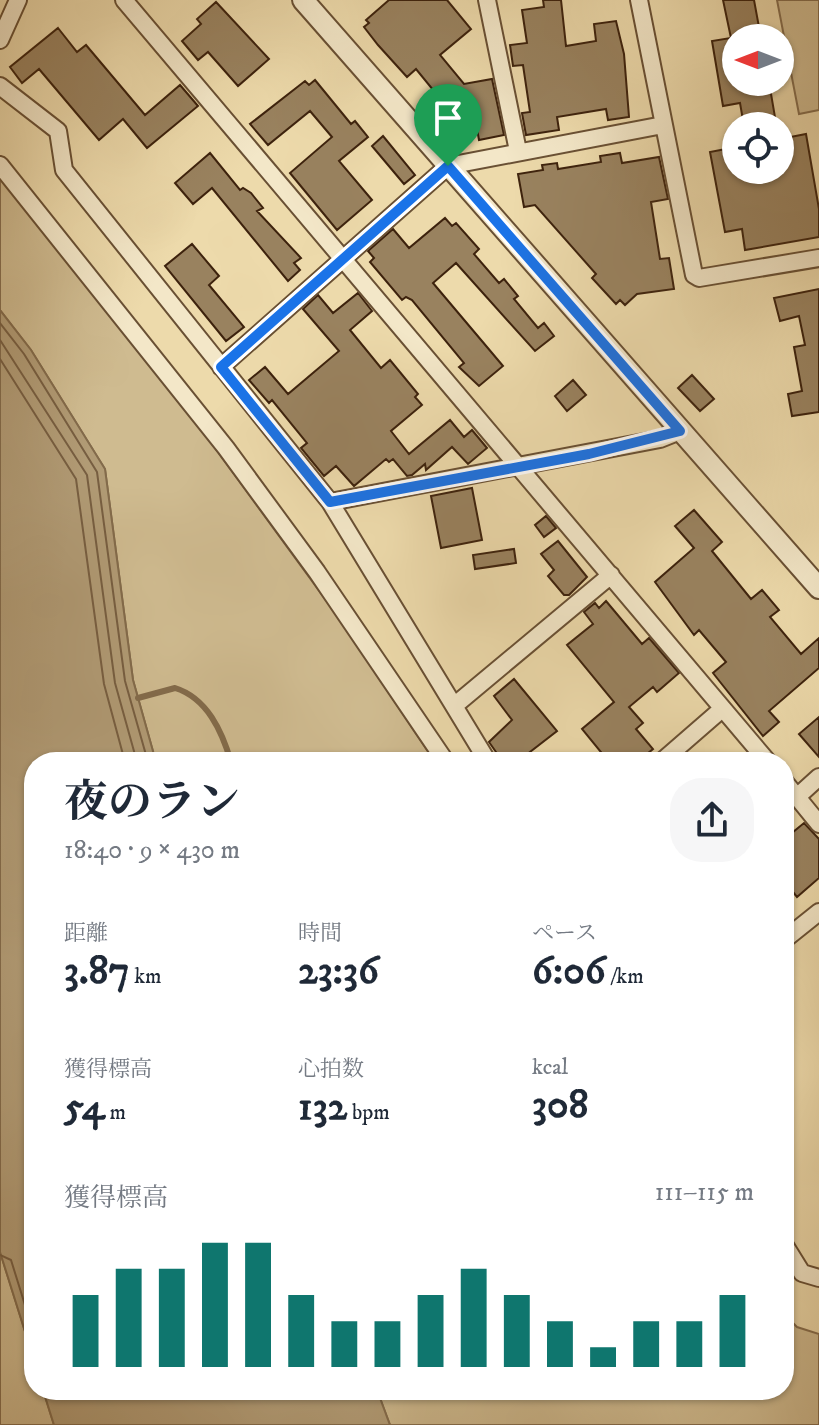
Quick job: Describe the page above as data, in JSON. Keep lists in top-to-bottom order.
{
  "north": "left",
  "page": {
    "heading": ["夜のラン", "18:40 · 9 × 430 m"],
    "stats": [
      ["距離", "3.87 km"],
      ["時間", "23:36"],
      ["ペース", "6:06 /km"],
      ["獲得標高", "54 m"],
      ["心拍数", "132 bpm"],
      ["kcal", "308"]
    ],
    "chart": ["獲得標高", "111–115 m"]
  }
}
